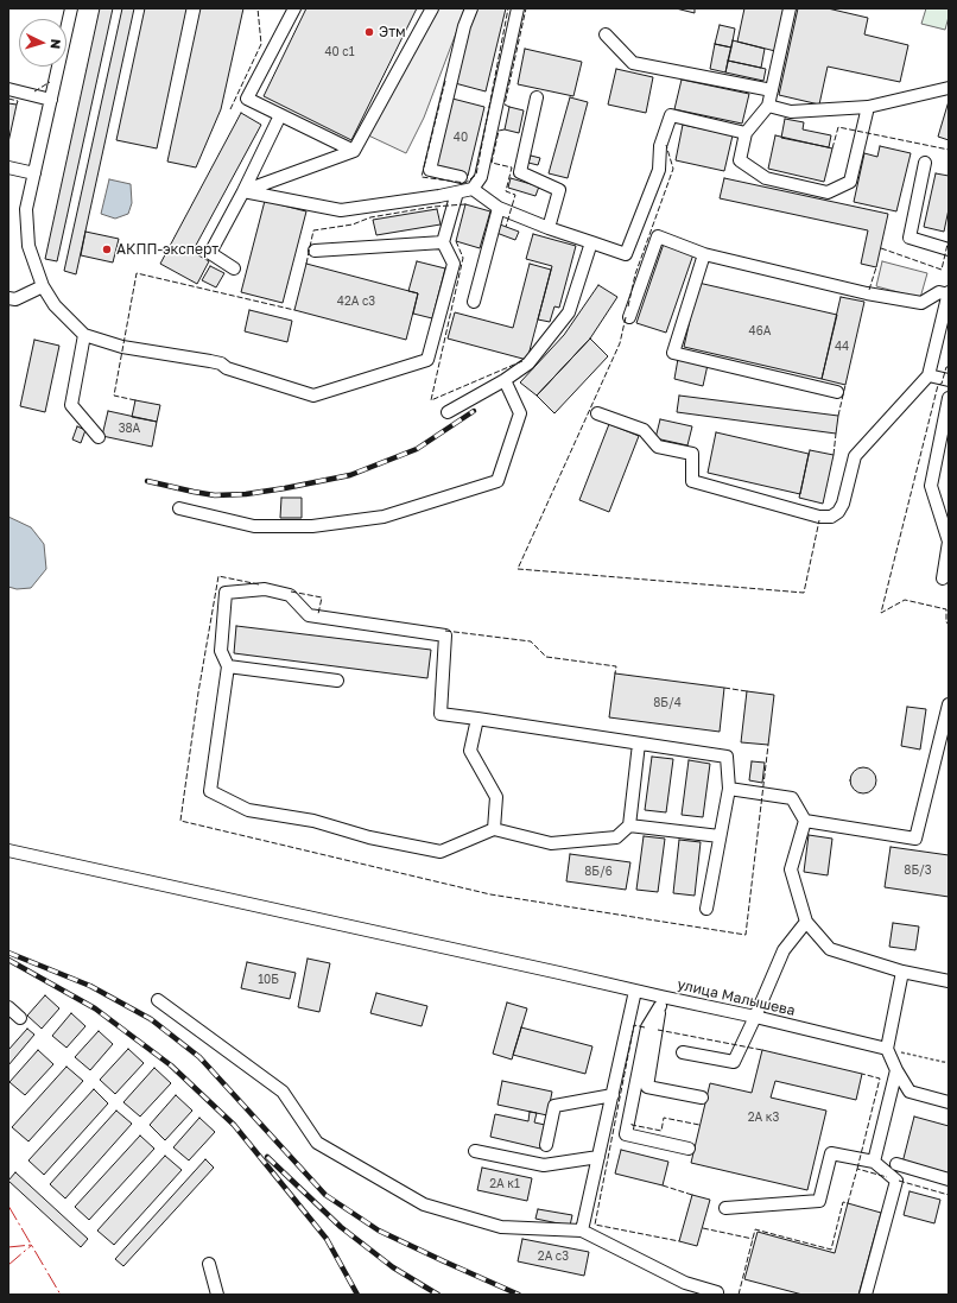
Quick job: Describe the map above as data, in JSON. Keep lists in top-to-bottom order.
{
  "streets": {
    "street": ["улица Малышева"]
  },
  "places": ["Этм", "АКПП-эксперт"],
  "house_numbers": [
    "40 с1",
    "40",
    "42А с3",
    "46А",
    "44",
    "38А",
    "8Б/4",
    "8Б/3",
    "8Б/6",
    "10Б",
    "2А к3",
    "2А к1",
    "2А с3"
  ],
  "north": "right"
}
